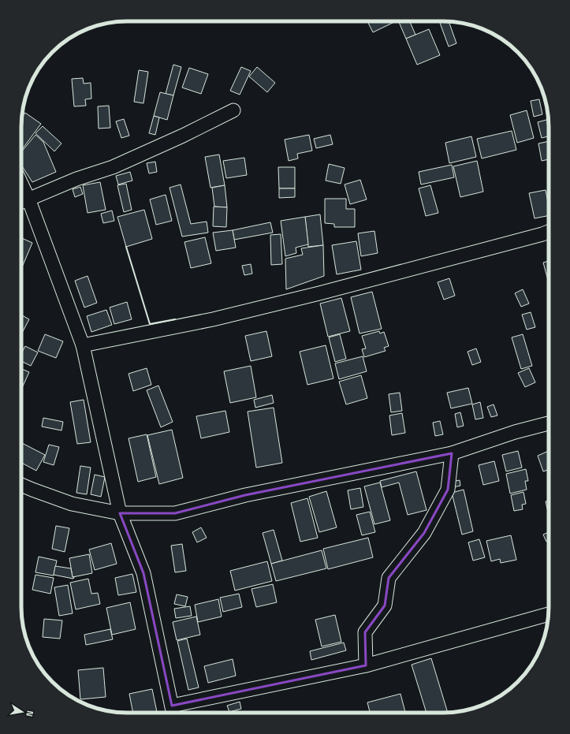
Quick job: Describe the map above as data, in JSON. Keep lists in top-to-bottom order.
{
  "north": "right"
}
